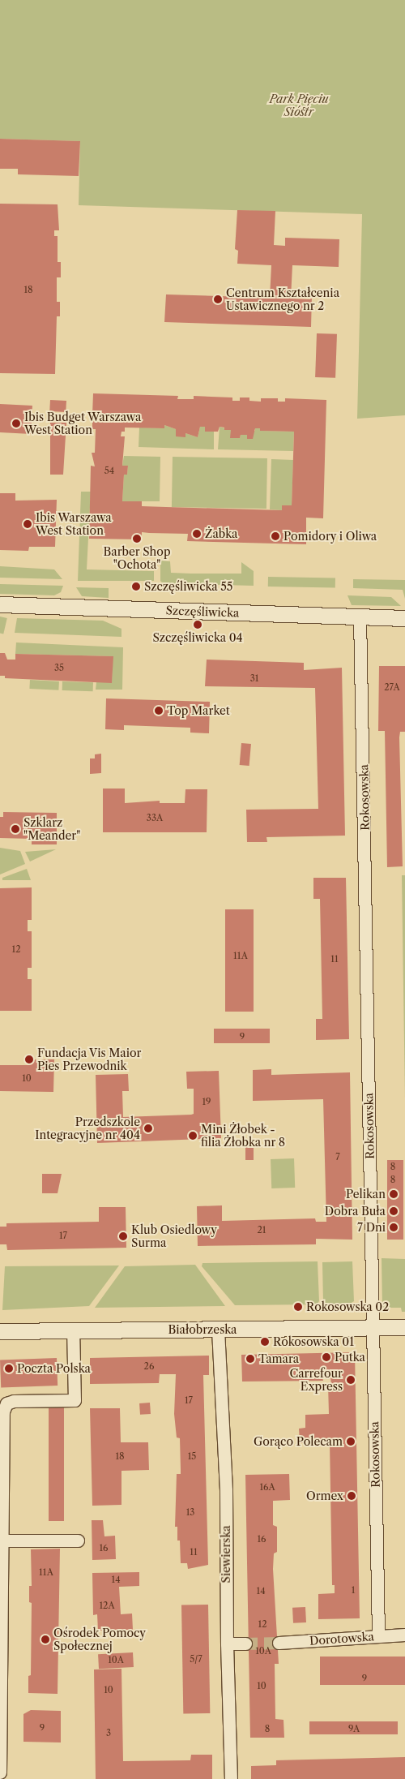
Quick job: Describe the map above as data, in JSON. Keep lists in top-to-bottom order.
{
  "streets": {
    "street": [
      "Szczęśliwicka",
      "Rokosowska",
      "Białobrzeska",
      "Siewierska",
      "Dorotowska"
    ]
  },
  "crossings": [
    ["Szczęśliwicka", "Rokosowska"],
    ["Rokosowska", "Białobrzeska"],
    ["Rokosowska", "Dorotowska"],
    ["Białobrzeska", "Siewierska"]
  ],
  "parks": ["Park Pięciu Sióstr"],
  "places": [
    "Centrum Kształcenia Ustawicznego nr 2",
    "Ibis Budget Warszawa West Station",
    "Ibis Warszawa West Station",
    "Żabka",
    "Pomidory i Oliwa",
    "Barber Shop \"Ochota\"",
    "Szczęśliwicka 55",
    "Szczęśliwicka 04",
    "Top Market",
    "Szklarz \"Meander\"",
    "Fundacja Vis Maior Pies Przewodnik",
    "Przedszkole Integracyjne nr 404",
    "Mini Żłobek - filia Żłobka nr 8",
    "Pelikan",
    "Dobra Buła",
    "7 Dni",
    "Klub Osiedlowy Surma",
    "Rokosowska 02",
    "Rokosowska 01",
    "Putka",
    "Tamara",
    "Poczta Polska",
    "Carrefour Express",
    "Gorąco Polecam",
    "Ormex",
    "Ośrodek Pomocy Społecznej"
  ],
  "house_numbers": [
    "18",
    "54",
    "35",
    "31",
    "27A",
    "33A",
    "12",
    "11A",
    "11",
    "9",
    "10",
    "19",
    "7",
    "8",
    "8",
    "21",
    "17",
    "26",
    "17",
    "18",
    "15",
    "16A",
    "13",
    "16",
    "16",
    "11",
    "11A",
    "14",
    "1",
    "14",
    "12A",
    "12",
    "10A",
    "5/7",
    "10A",
    "9",
    "10",
    "10",
    "9",
    "8",
    "9A",
    "3"
  ]
}
